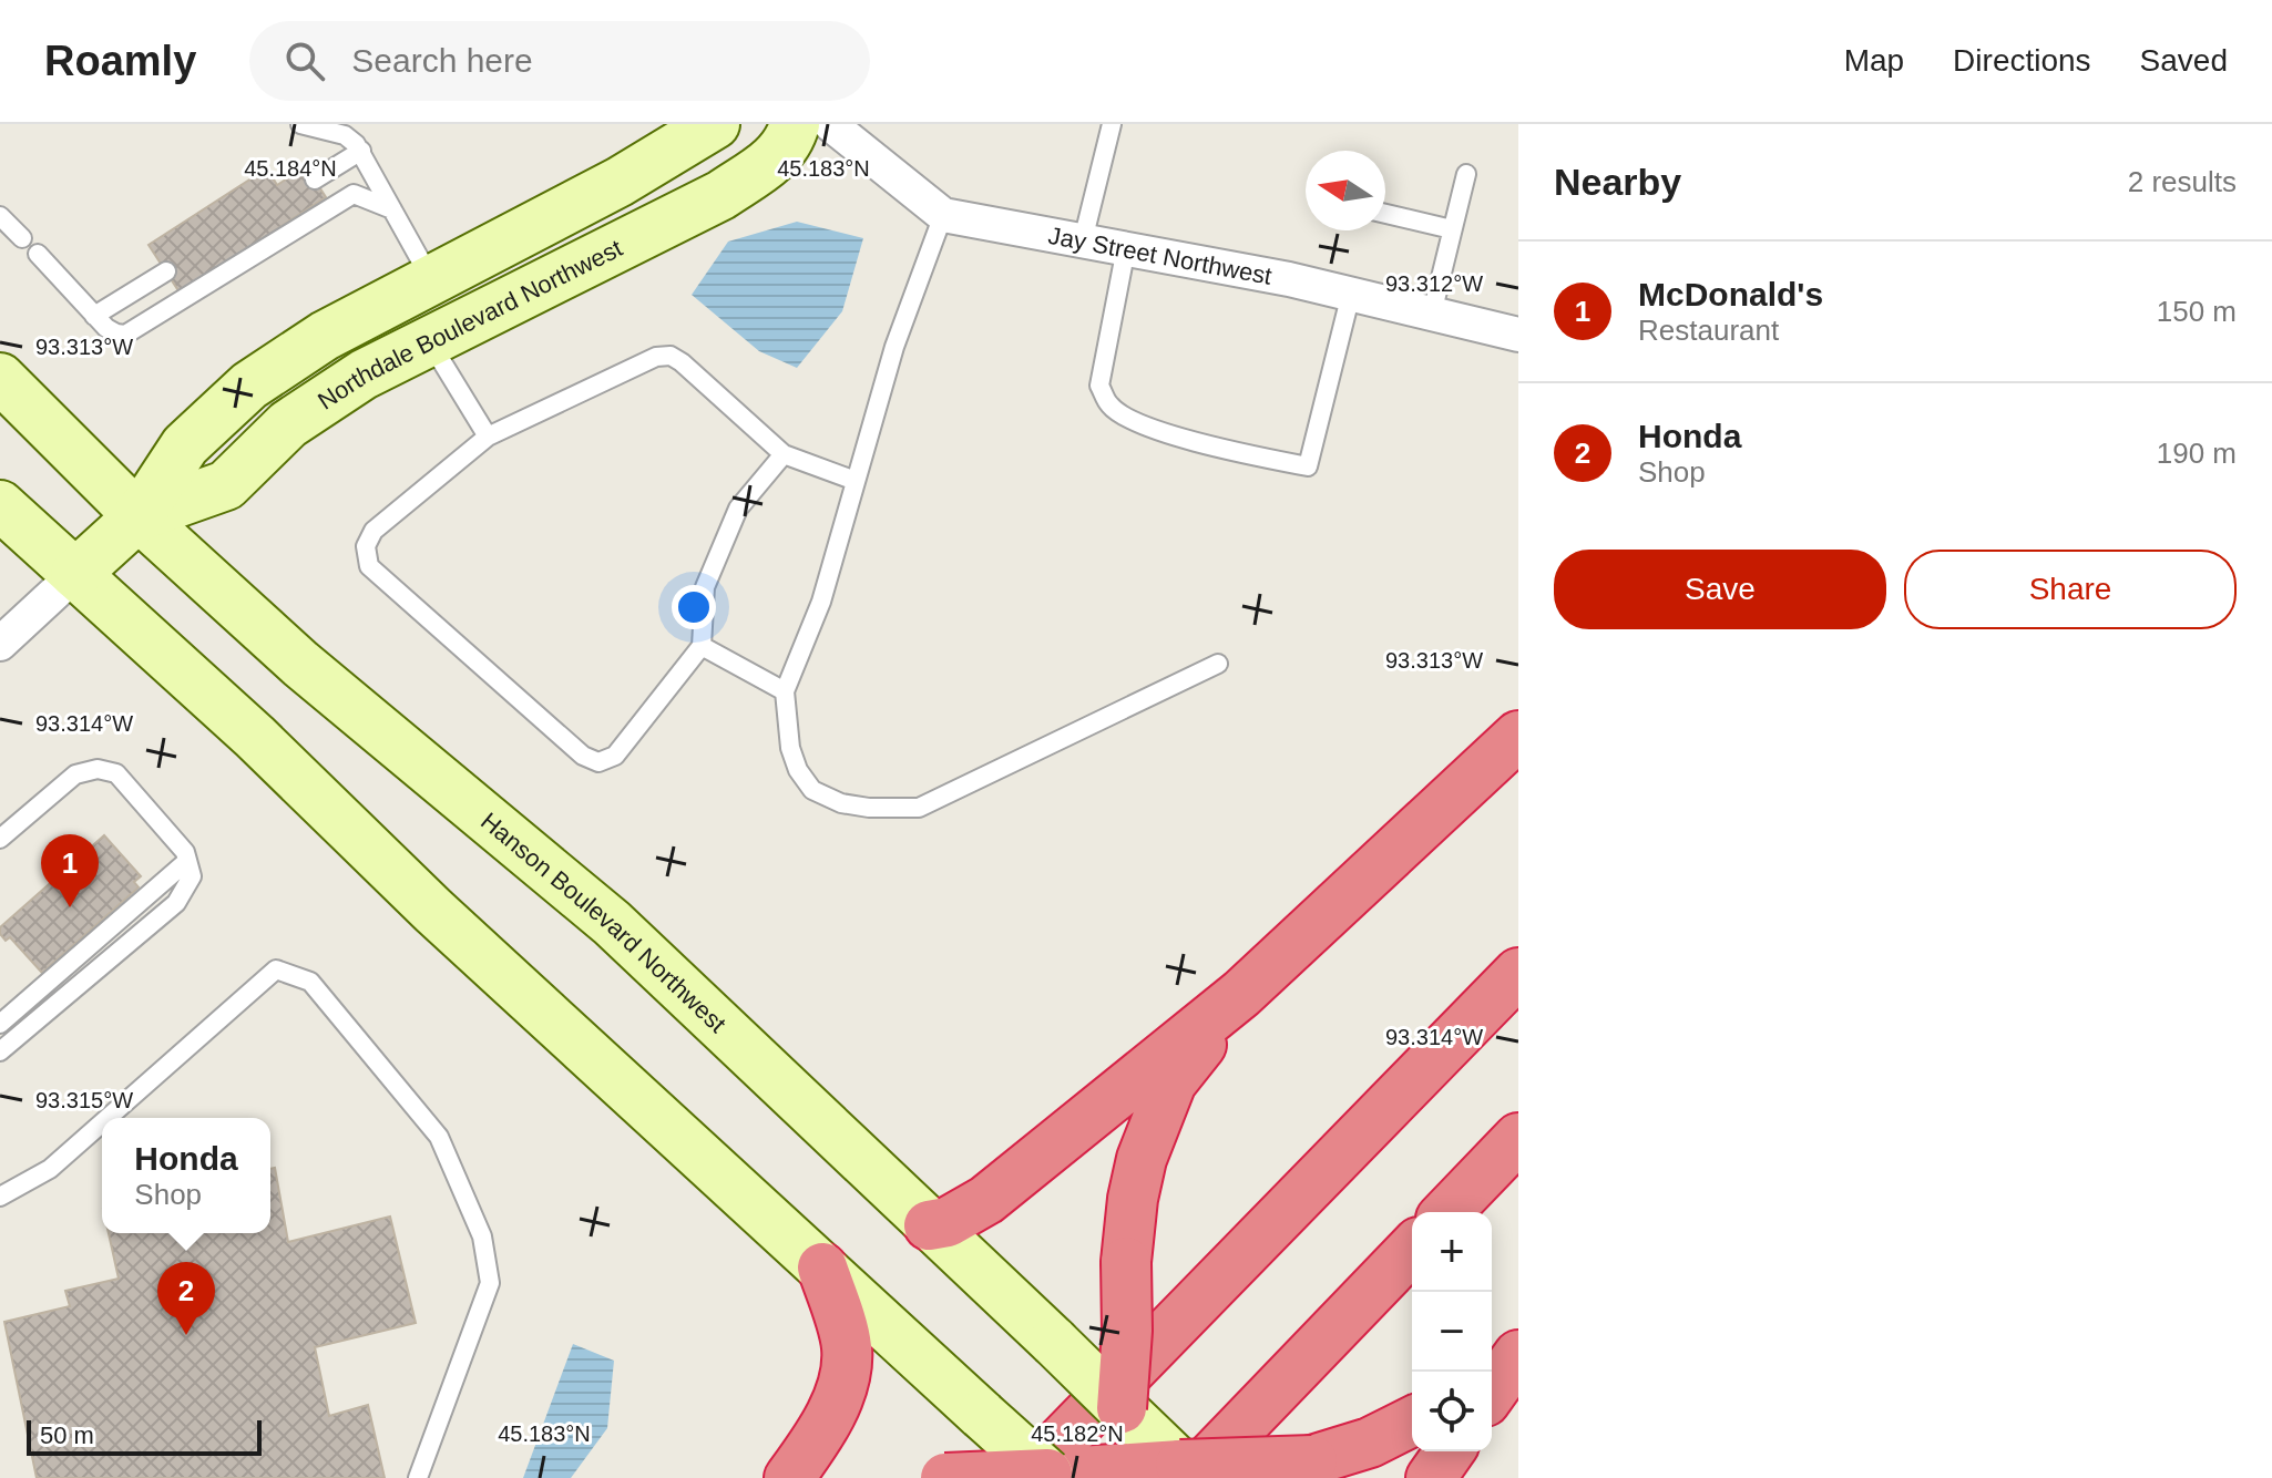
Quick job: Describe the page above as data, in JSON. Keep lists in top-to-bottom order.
{
  "streets": {
    "main road": ["Northdale Boulevard Northwest", "Hanson Boulevard Northwest"],
    "street": ["Jay Street Northwest"]
  },
  "crossings": [
    ["Northdale Boulevard Northwest", "Hanson Boulevard Northwest"]
  ],
  "scale_bar": "50 m",
  "north": "left",
  "page": {
    "header": "Roamly",
    "search": "Search here",
    "nav": ["Map", "Directions", "Saved"],
    "heading": ["Nearby", "2 results"],
    "list": [
      {
        "mark": "1",
        "name": "McDonald's",
        "note": "Restaurant",
        "value": "150 m"
      },
      {
        "mark": "2",
        "name": "Honda",
        "note": "Shop",
        "value": "190 m"
      }
    ],
    "buttons": ["Save", "Share"],
    "pins": ["1", "2"],
    "popup": ["Honda", "Shop"],
    "map_buttons": ["+", "−"],
    "scale": "50 m"
  },
  "coordinates": [
    "45.184°N",
    "45.183°N",
    "93.312°W",
    "93.313°W",
    "93.314°W",
    "93.315°W",
    "45.182°N"
  ]
}
